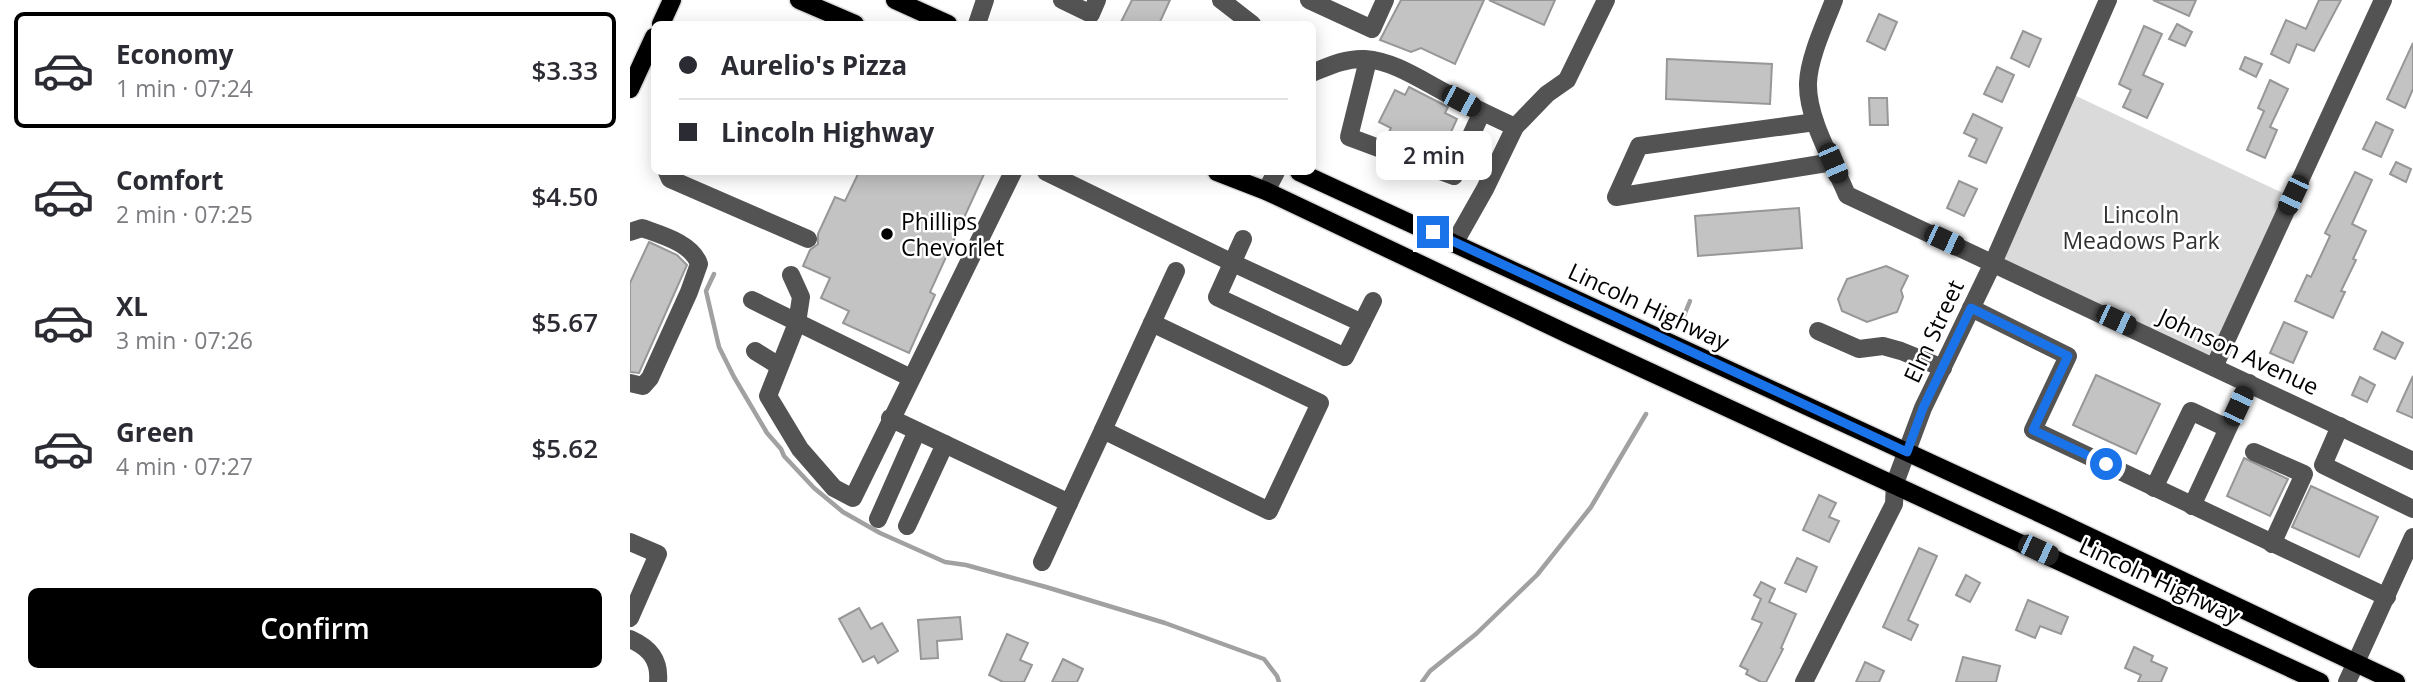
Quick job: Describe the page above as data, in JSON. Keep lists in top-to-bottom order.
{
  "streets": {
    "main road": ["Lincoln Highway"],
    "street": ["Elm Street", "Johnson Avenue"]
  },
  "crossings": [
    ["Lincoln Highway", "Elm Street"],
    ["Elm Street", "Johnson Avenue"]
  ],
  "parks": ["Lincoln Meadows Park"],
  "places": ["Phillips Chevorlet"],
  "page": {
    "list": [
      {
        "name": "Economy",
        "note": "1 min · 07:24",
        "value": "$3.33"
      },
      {
        "name": "Comfort",
        "note": "2 min · 07:25",
        "value": "$4.50"
      },
      {
        "name": "XL",
        "note": "3 min · 07:26",
        "value": "$5.67"
      },
      {
        "name": "Green",
        "note": "4 min · 07:27",
        "value": "$5.62"
      }
    ],
    "banner": ["Aurelio's Pizza", "Lincoln Highway"],
    "bubble": "2 min",
    "buttons": "Confirm"
  }
}
